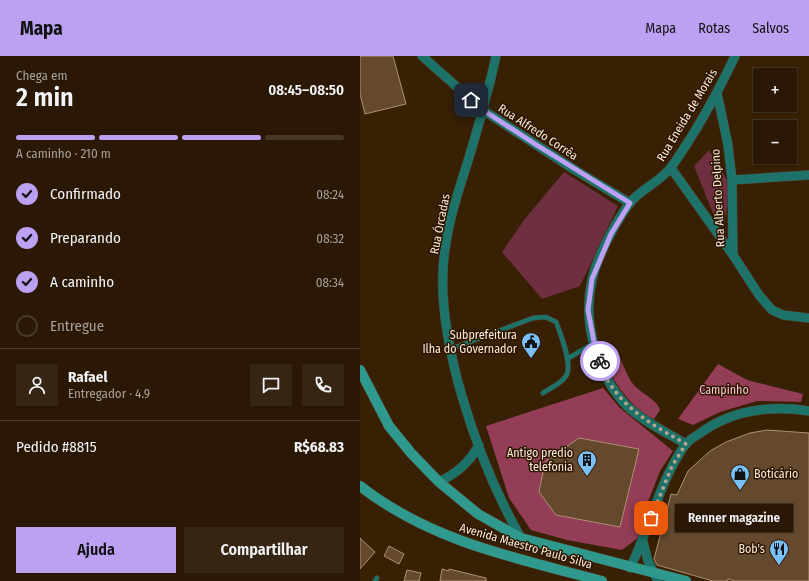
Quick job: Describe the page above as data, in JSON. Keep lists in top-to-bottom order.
{
  "streets": {
    "main road": ["Avenida Maestro Paulo Silva"],
    "street": [
      "Rua Eneida de Morais",
      "Rua Alfredo Corrêa",
      "Rua Alberto Delpino",
      "Rua Órcadas"
    ]
  },
  "crossings": [
    ["Rua Eneida de Morais", "Rua Alfredo Corrêa"],
    ["Rua Eneida de Morais", "Rua Alberto Delpino"],
    ["Rua Alfredo Corrêa", "Rua Órcadas"],
    ["Rua Órcadas", "Avenida Maestro Paulo Silva"]
  ],
  "parks": ["Campinho"],
  "places": {
    "public building": ["Subprefeitura Ilha do Governador"],
    "building": ["Antigo predio telefonia"],
    "shop": ["Boticário"],
    "other": ["Renner magazine"],
    "restaurant": ["Bob's"]
  },
  "page": {
    "header": "Mapa",
    "nav": ["Mapa", "Rotas", "Salvos"],
    "heading": ["2 min", "Chega em", "08:45–08:50"],
    "panel": [
      "Rafael",
      "Entregador · 4.9",
      "Pedido #8815",
      "R$68.83"
    ],
    "map_buttons": ["+", "−"],
    "bar": "A caminho · 210 m",
    "list": [
      ["Confirmado", "08:24"],
      ["Preparando", "08:32"],
      ["A caminho", "08:34"],
      "Entregue"
    ],
    "bubble": "Renner magazine",
    "buttons": ["Ajuda", "Compartilhar"]
  }
}
